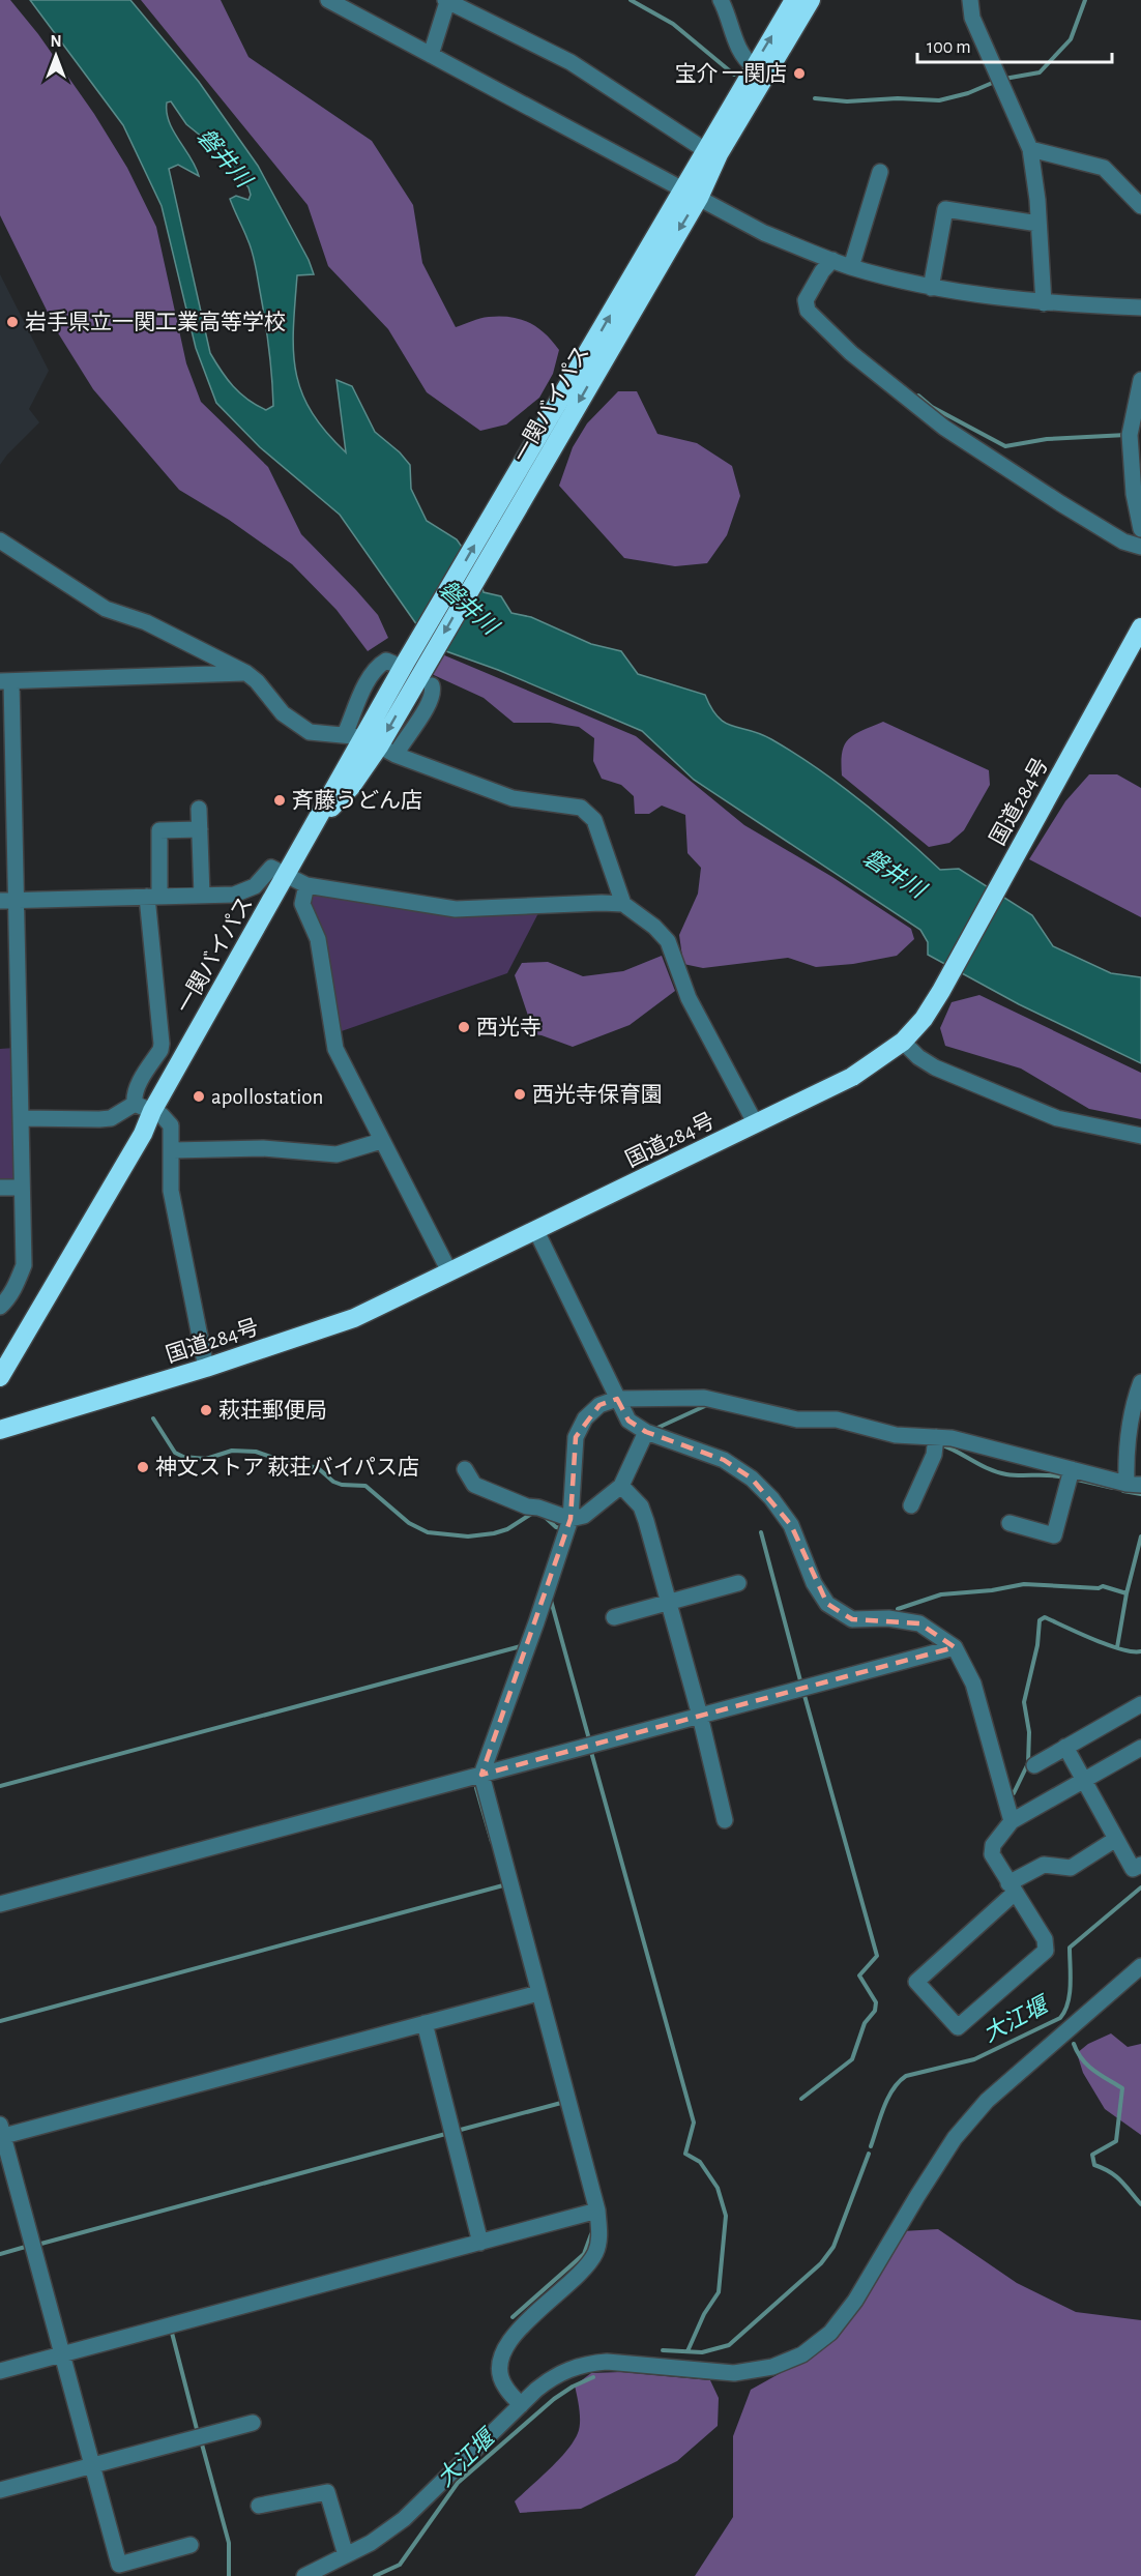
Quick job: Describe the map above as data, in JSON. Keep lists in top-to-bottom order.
{
  "streets": {
    "highway": ["一関バイパス", "国道284号"]
  },
  "water": ["磐井川", "大江堰"],
  "places": [
    "宝介 一関店",
    "岩手県立一関工業高等学校",
    "斉藤うどん店",
    "西光寺",
    "西光寺保育園",
    "apollostation",
    "萩荘郵便局",
    "神文ストア 萩荘バイパス店"
  ],
  "scale_bar": "100 m",
  "north": "top"
}
